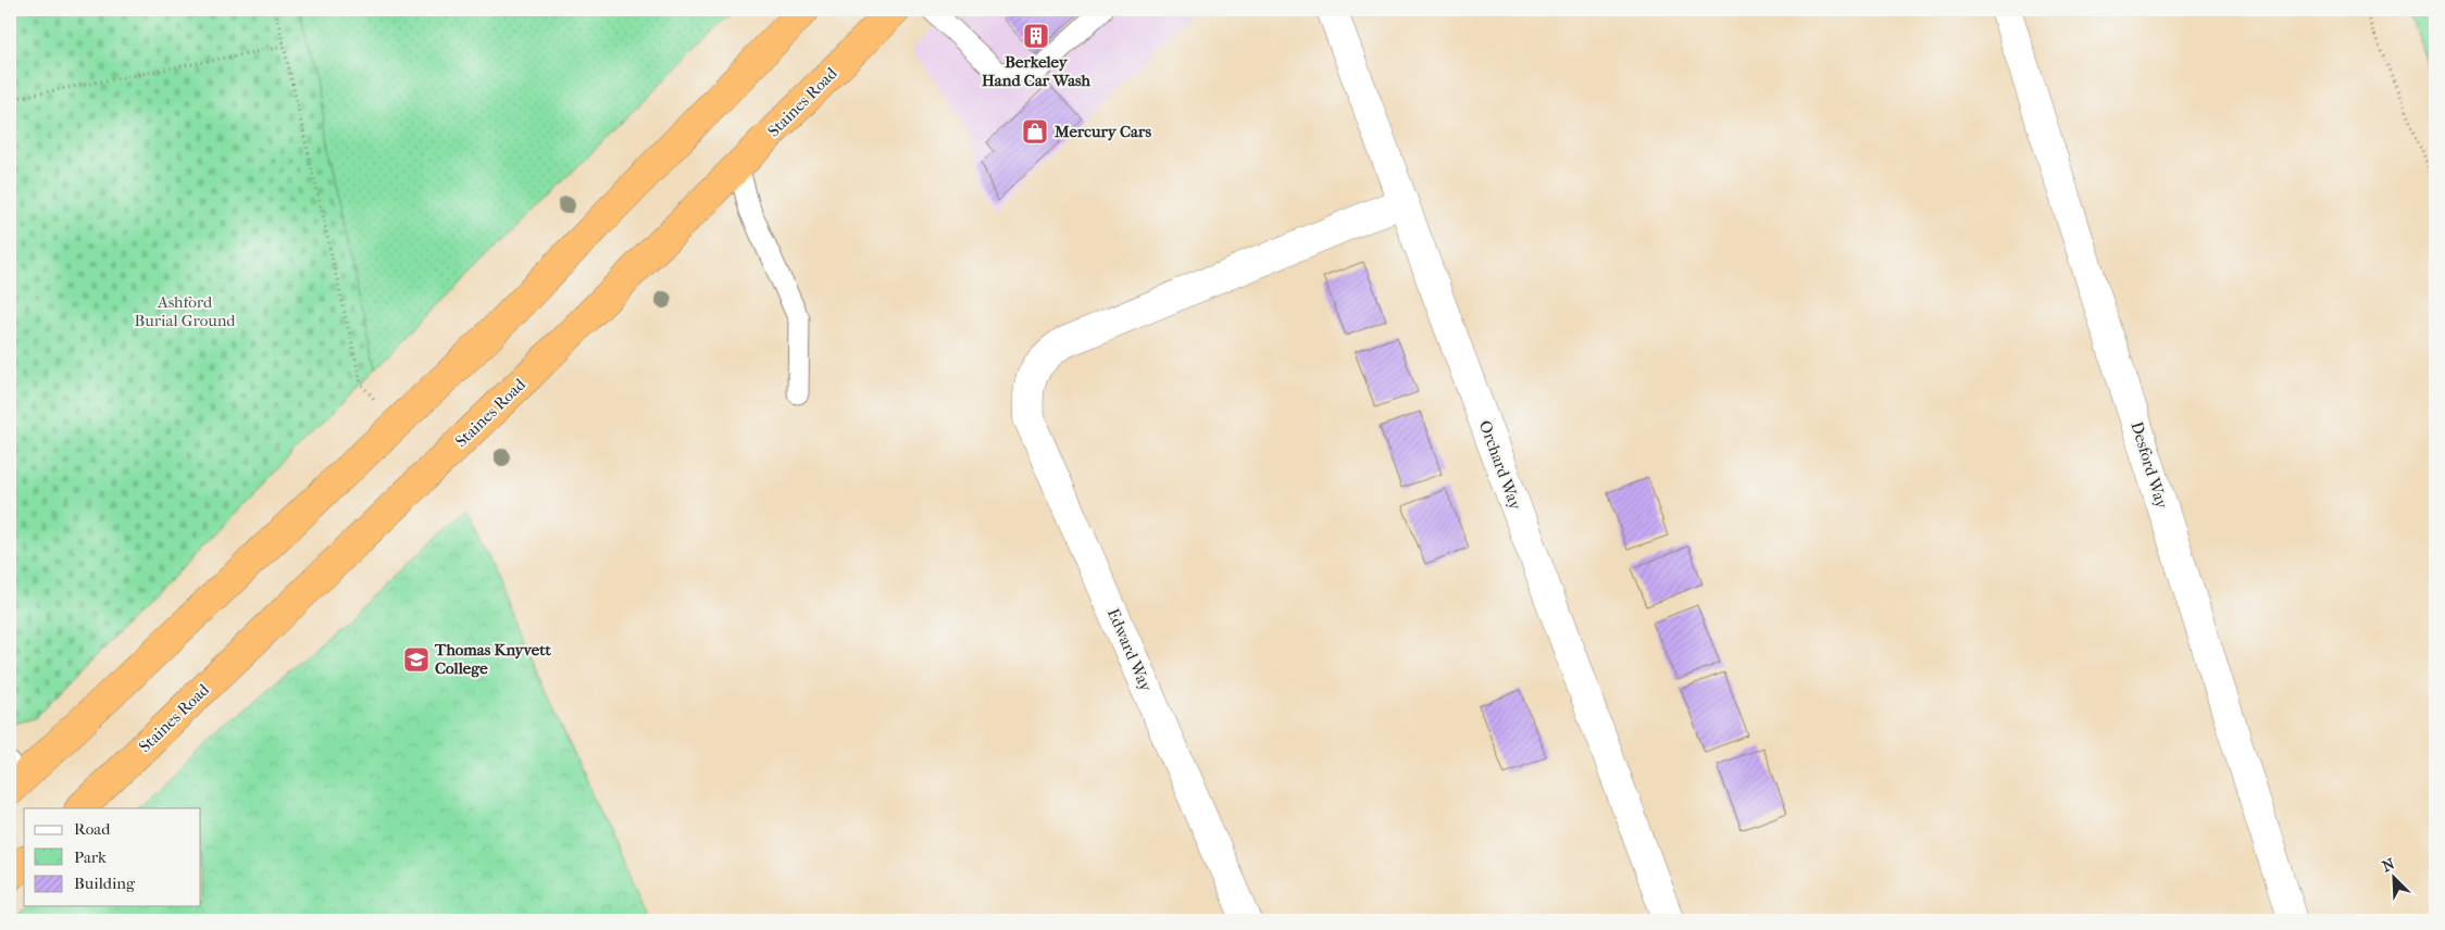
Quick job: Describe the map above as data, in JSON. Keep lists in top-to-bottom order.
{
  "streets": {
    "highway": ["Staines Road"],
    "street": ["Orchard Way", "Desford Way", "Edward Way"]
  },
  "crossings": [
    ["Orchard Way", "Edward Way"]
  ],
  "parks": ["Ashford Burial Ground"],
  "places": {
    "building": ["Berkeley Hand Car Wash"],
    "shop": ["Mercury Cars"],
    "school or university": ["Thomas Knyvett College"]
  },
  "legend": ["Road", "Park", "Building"],
  "north": "top left"
}
